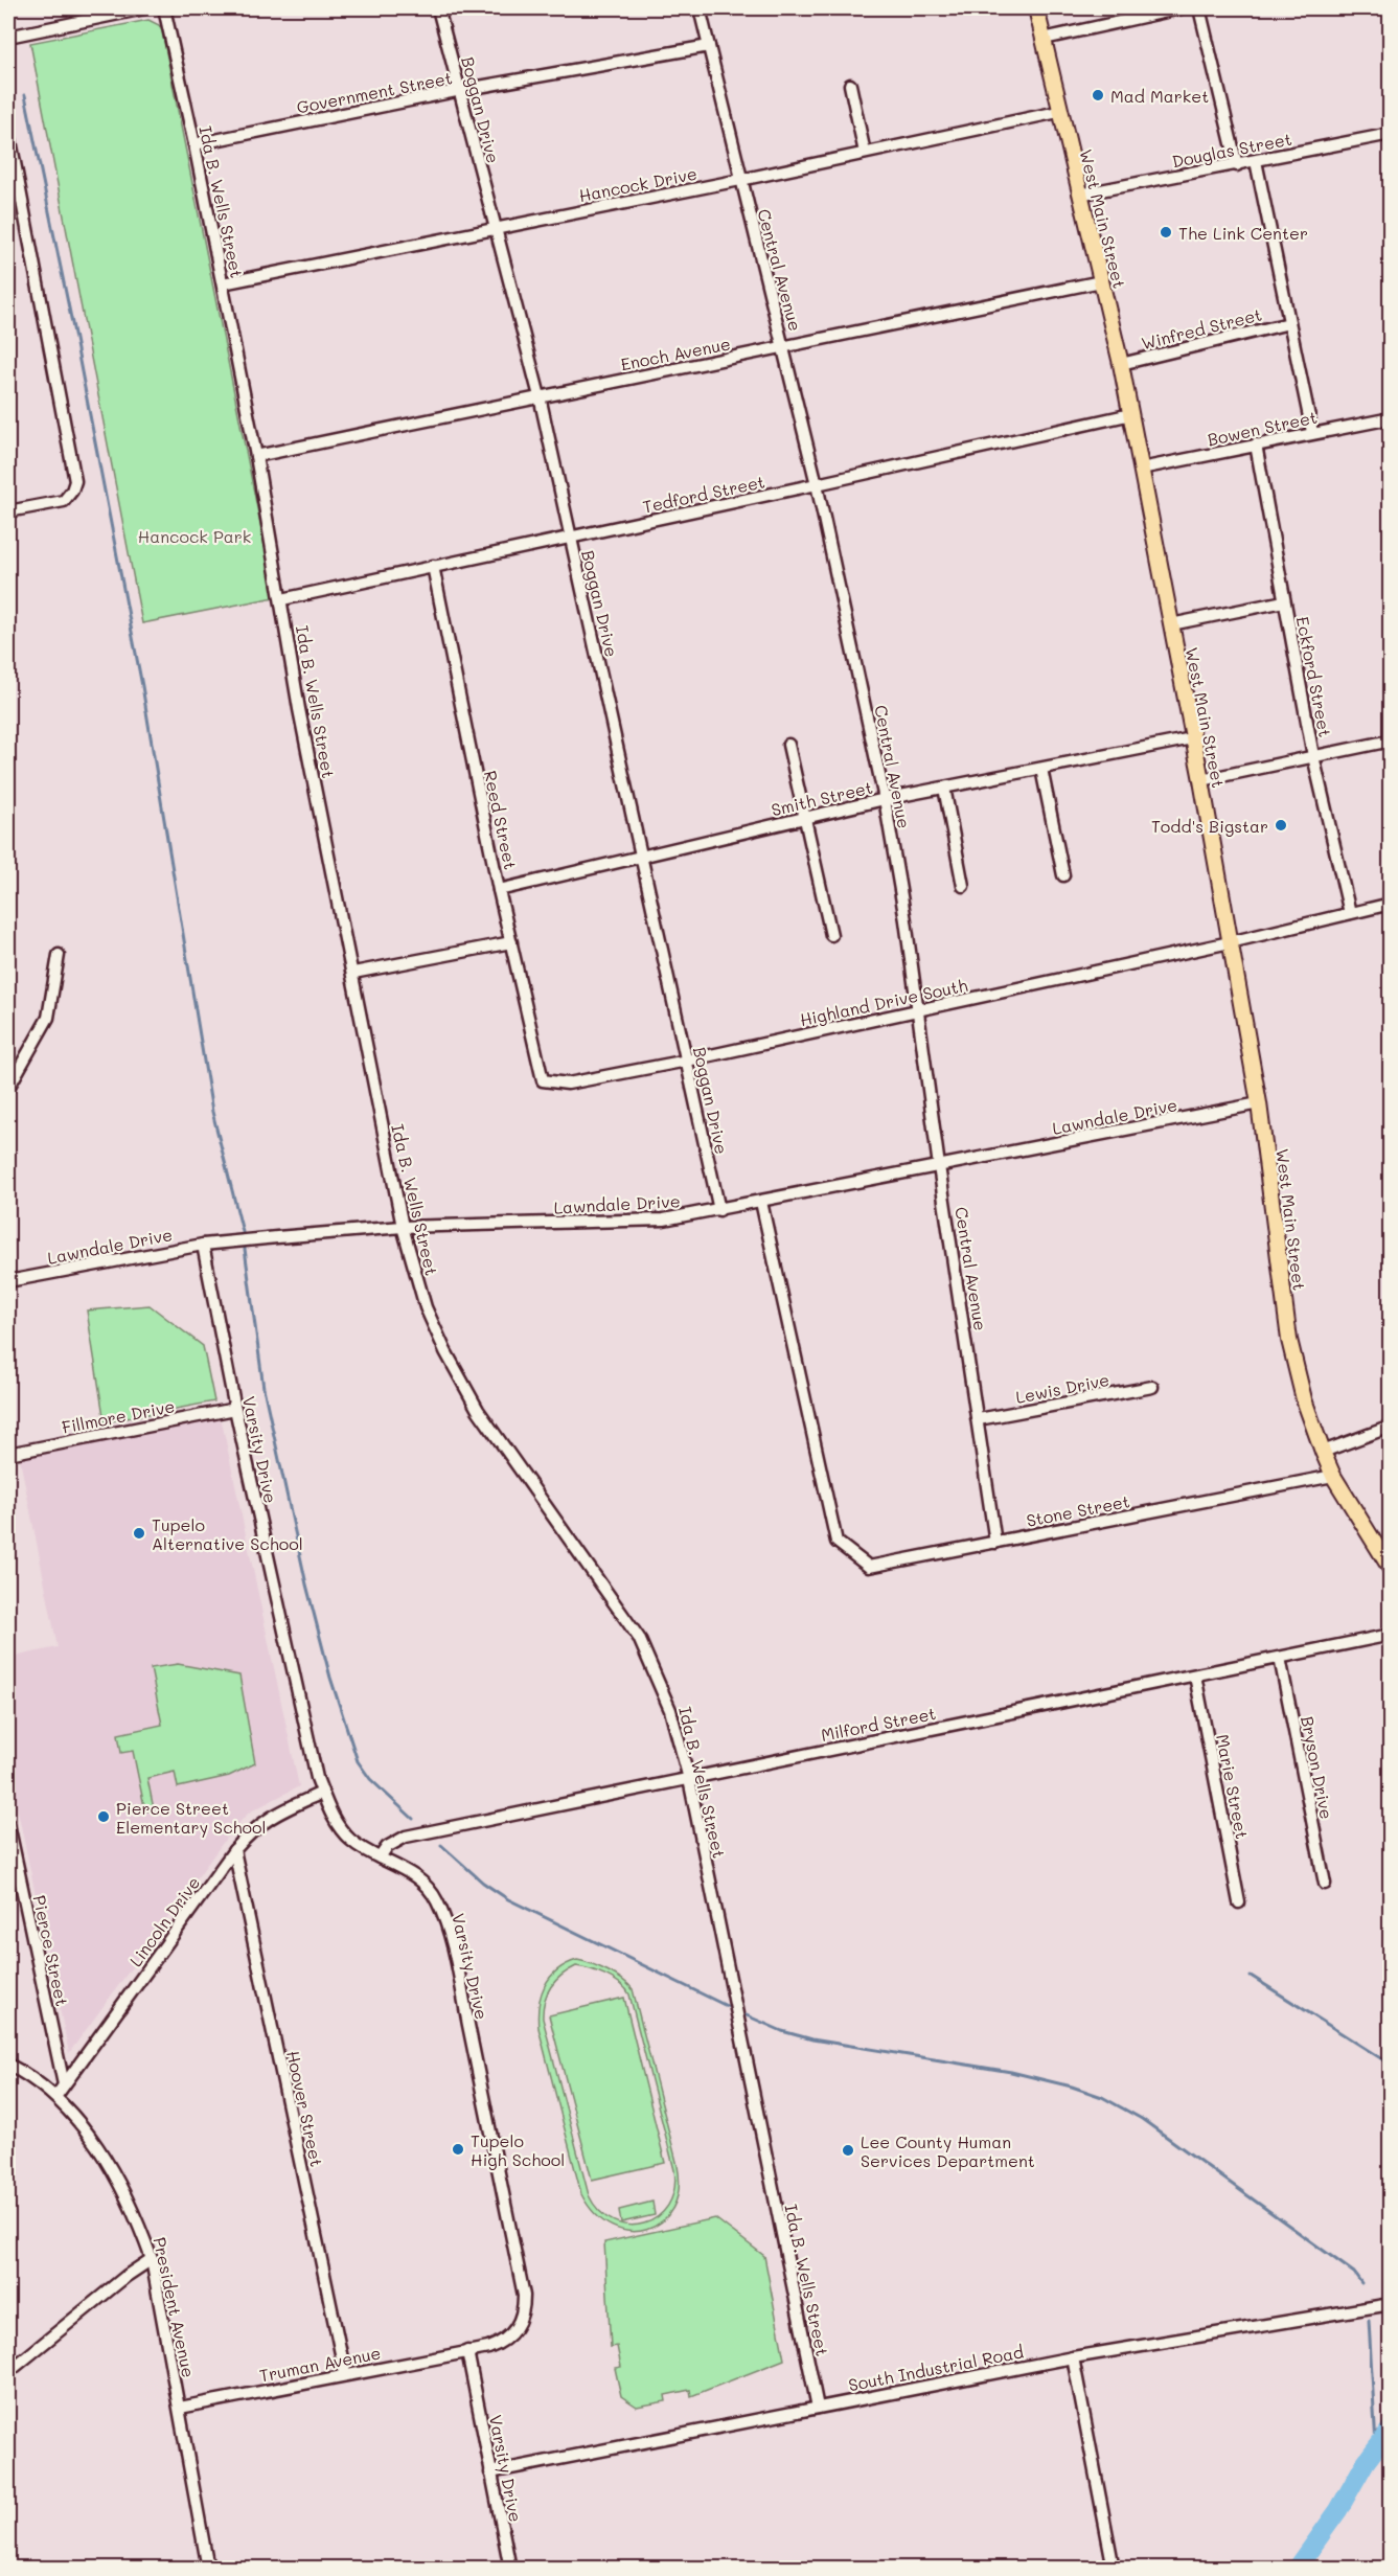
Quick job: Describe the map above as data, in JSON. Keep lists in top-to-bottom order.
{
  "streets": {
    "main road": ["West Main Street"],
    "street": [
      "Government Street",
      "Boggan Drive",
      "Douglas Street",
      "Hancock Drive",
      "Ida B. Wells Street",
      "Central Avenue",
      "Winfred Street",
      "Enoch Avenue",
      "Bowen Street",
      "Tedford Street",
      "Eckford Street",
      "Smith Street",
      "Reed Street",
      "Highland Drive South",
      "Lawndale Drive",
      "Lewis Drive",
      "Fillmore Drive",
      "Varsity Drive",
      "Stone Street",
      "Milford Street",
      "Bryson Drive",
      "Marie Street",
      "Lincoln Drive",
      "Pierce Street",
      "Hoover Street",
      "President Avenue",
      "Truman Avenue",
      "South Industrial Road"
    ]
  },
  "crossings": [
    ["Government Street", "Boggan Drive"],
    ["Government Street", "Ida B. Wells Street"],
    ["Government Street", "Central Avenue"],
    ["Boggan Drive", "Hancock Drive"],
    ["Boggan Drive", "Enoch Avenue"],
    ["Boggan Drive", "Tedford Street"],
    ["Boggan Drive", "Smith Street"],
    ["Boggan Drive", "Highland Drive South"],
    ["Boggan Drive", "Lawndale Drive"],
    ["Douglas Street", "West Main Street"],
    ["Hancock Drive", "Ida B. Wells Street"],
    ["Hancock Drive", "West Main Street"],
    ["Hancock Drive", "Central Avenue"],
    ["Ida B. Wells Street", "Enoch Avenue"],
    ["Ida B. Wells Street", "Tedford Street"],
    ["Ida B. Wells Street", "Lawndale Drive"],
    ["Ida B. Wells Street", "Milford Street"],
    ["Ida B. Wells Street", "South Industrial Road"],
    ["West Main Street", "Winfred Street"],
    ["West Main Street", "Enoch Avenue"],
    ["West Main Street", "Bowen Street"],
    ["West Main Street", "Tedford Street"],
    ["West Main Street", "Smith Street"],
    ["West Main Street", "Highland Drive South"],
    ["West Main Street", "Lawndale Drive"],
    ["West Main Street", "Stone Street"],
    ["Central Avenue", "Enoch Avenue"],
    ["Central Avenue", "Tedford Street"],
    ["Central Avenue", "Smith Street"],
    ["Central Avenue", "Highland Drive South"],
    ["Central Avenue", "Lawndale Drive"],
    ["Central Avenue", "Lewis Drive"],
    ["Central Avenue", "Stone Street"],
    ["Bowen Street", "Eckford Street"],
    ["Tedford Street", "Reed Street"],
    ["Eckford Street", "Highland Drive South"],
    ["Smith Street", "Reed Street"],
    ["Reed Street", "Highland Drive South"],
    ["Lawndale Drive", "Varsity Drive"],
    ["Lawndale Drive", "Stone Street"],
    ["Fillmore Drive", "Varsity Drive"],
    ["Varsity Drive", "Milford Street"],
    ["Varsity Drive", "Lincoln Drive"],
    ["Varsity Drive", "Truman Avenue"],
    ["Varsity Drive", "South Industrial Road"],
    ["Milford Street", "Bryson Drive"],
    ["Milford Street", "Marie Street"],
    ["Lincoln Drive", "Pierce Street"],
    ["Lincoln Drive", "Hoover Street"],
    ["Lincoln Drive", "President Avenue"],
    ["Hoover Street", "Truman Avenue"],
    ["President Avenue", "Truman Avenue"]
  ],
  "parks": ["Hancock Park"],
  "places": [
    "Mad Market",
    "The Link Center",
    "Todd's Bigstar",
    "Tupelo Alternative School",
    "Pierce Street Elementary School",
    "Tupelo High School",
    "Lee County Human Services Department"
  ]
}
